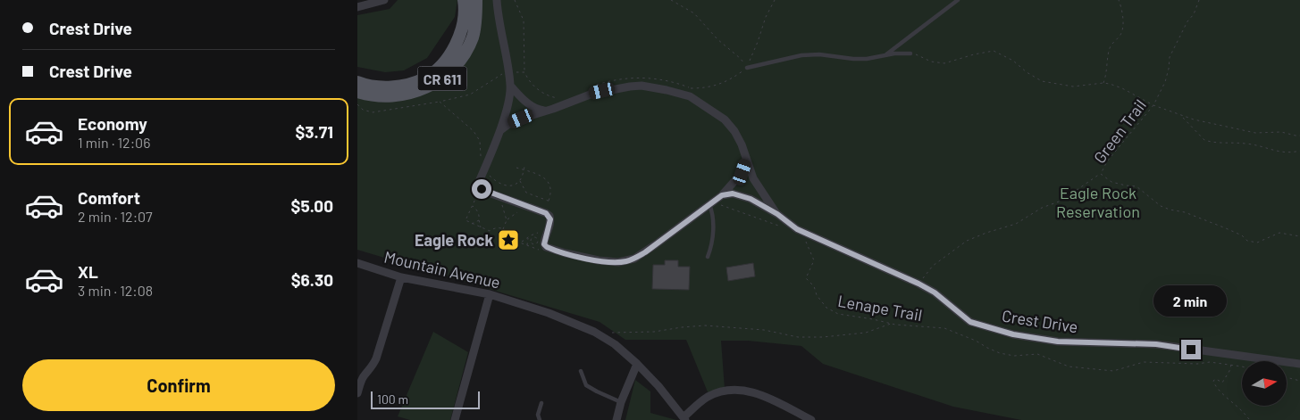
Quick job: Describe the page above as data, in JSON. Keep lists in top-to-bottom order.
{
  "streets": {
    "main road": ["CR 611"],
    "street": ["Mountain Avenue", "Crest Drive"],
    "path": ["Green Trail", "Lenape Trail"]
  },
  "crossings": [
    ["Lenape Trail", "Crest Drive"]
  ],
  "parks": ["Eagle Rock Reservation"],
  "places": {
    "place": ["Eagle Rock"]
  },
  "scale_bar": "100 m",
  "north": "right",
  "page": {
    "banner": ["Crest Drive", "Crest Drive"],
    "list": [
      {
        "name": "Economy",
        "note": "1 min · 12:06",
        "value": "$3.71"
      },
      {
        "name": "Comfort",
        "note": "2 min · 12:07",
        "value": "$5.00"
      },
      {
        "name": "XL",
        "note": "3 min · 12:08",
        "value": "$6.30"
      }
    ],
    "bubble": "2 min",
    "buttons": "Confirm",
    "scale": "100 m"
  }
}
